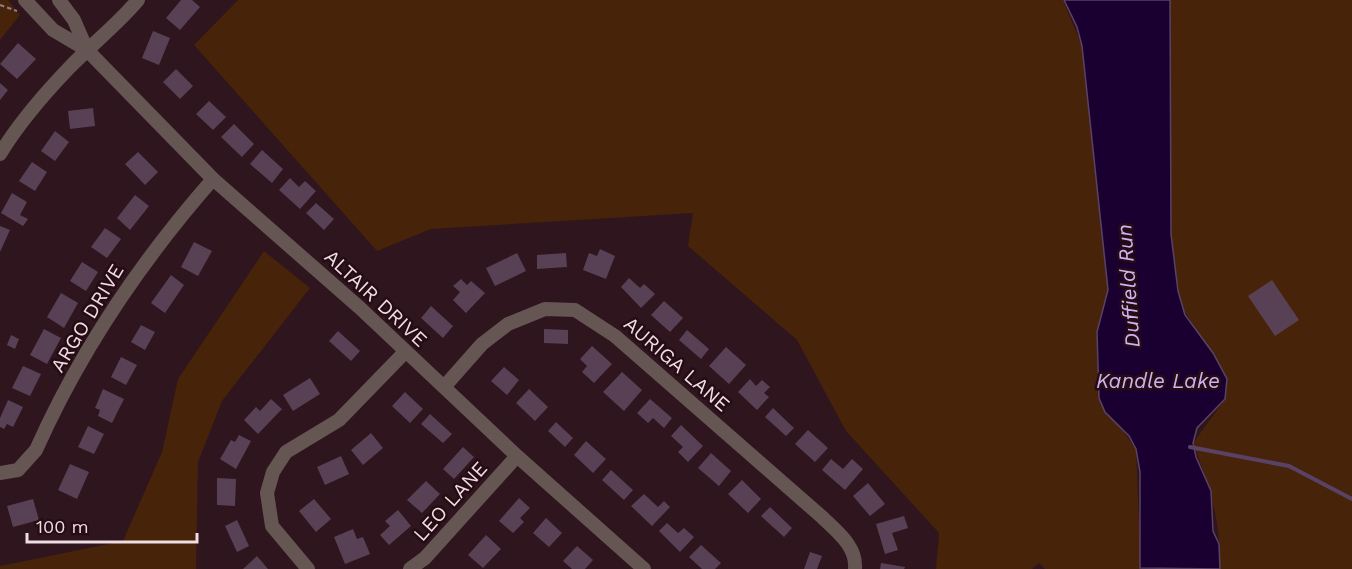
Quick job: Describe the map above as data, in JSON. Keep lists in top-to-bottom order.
{
  "streets": {
    "street": [
      "ALTAIR DRIVE",
      "ARGO DRIVE",
      "AURIGA LANE",
      "LEO LANE"
    ]
  },
  "crossings": [
    ["ALTAIR DRIVE", "ARGO DRIVE"],
    ["ALTAIR DRIVE", "AURIGA LANE"],
    ["ALTAIR DRIVE", "LEO LANE"]
  ],
  "water": ["Duffield Run", "Kandle Lake"],
  "scale_bar": "100 m"
}
